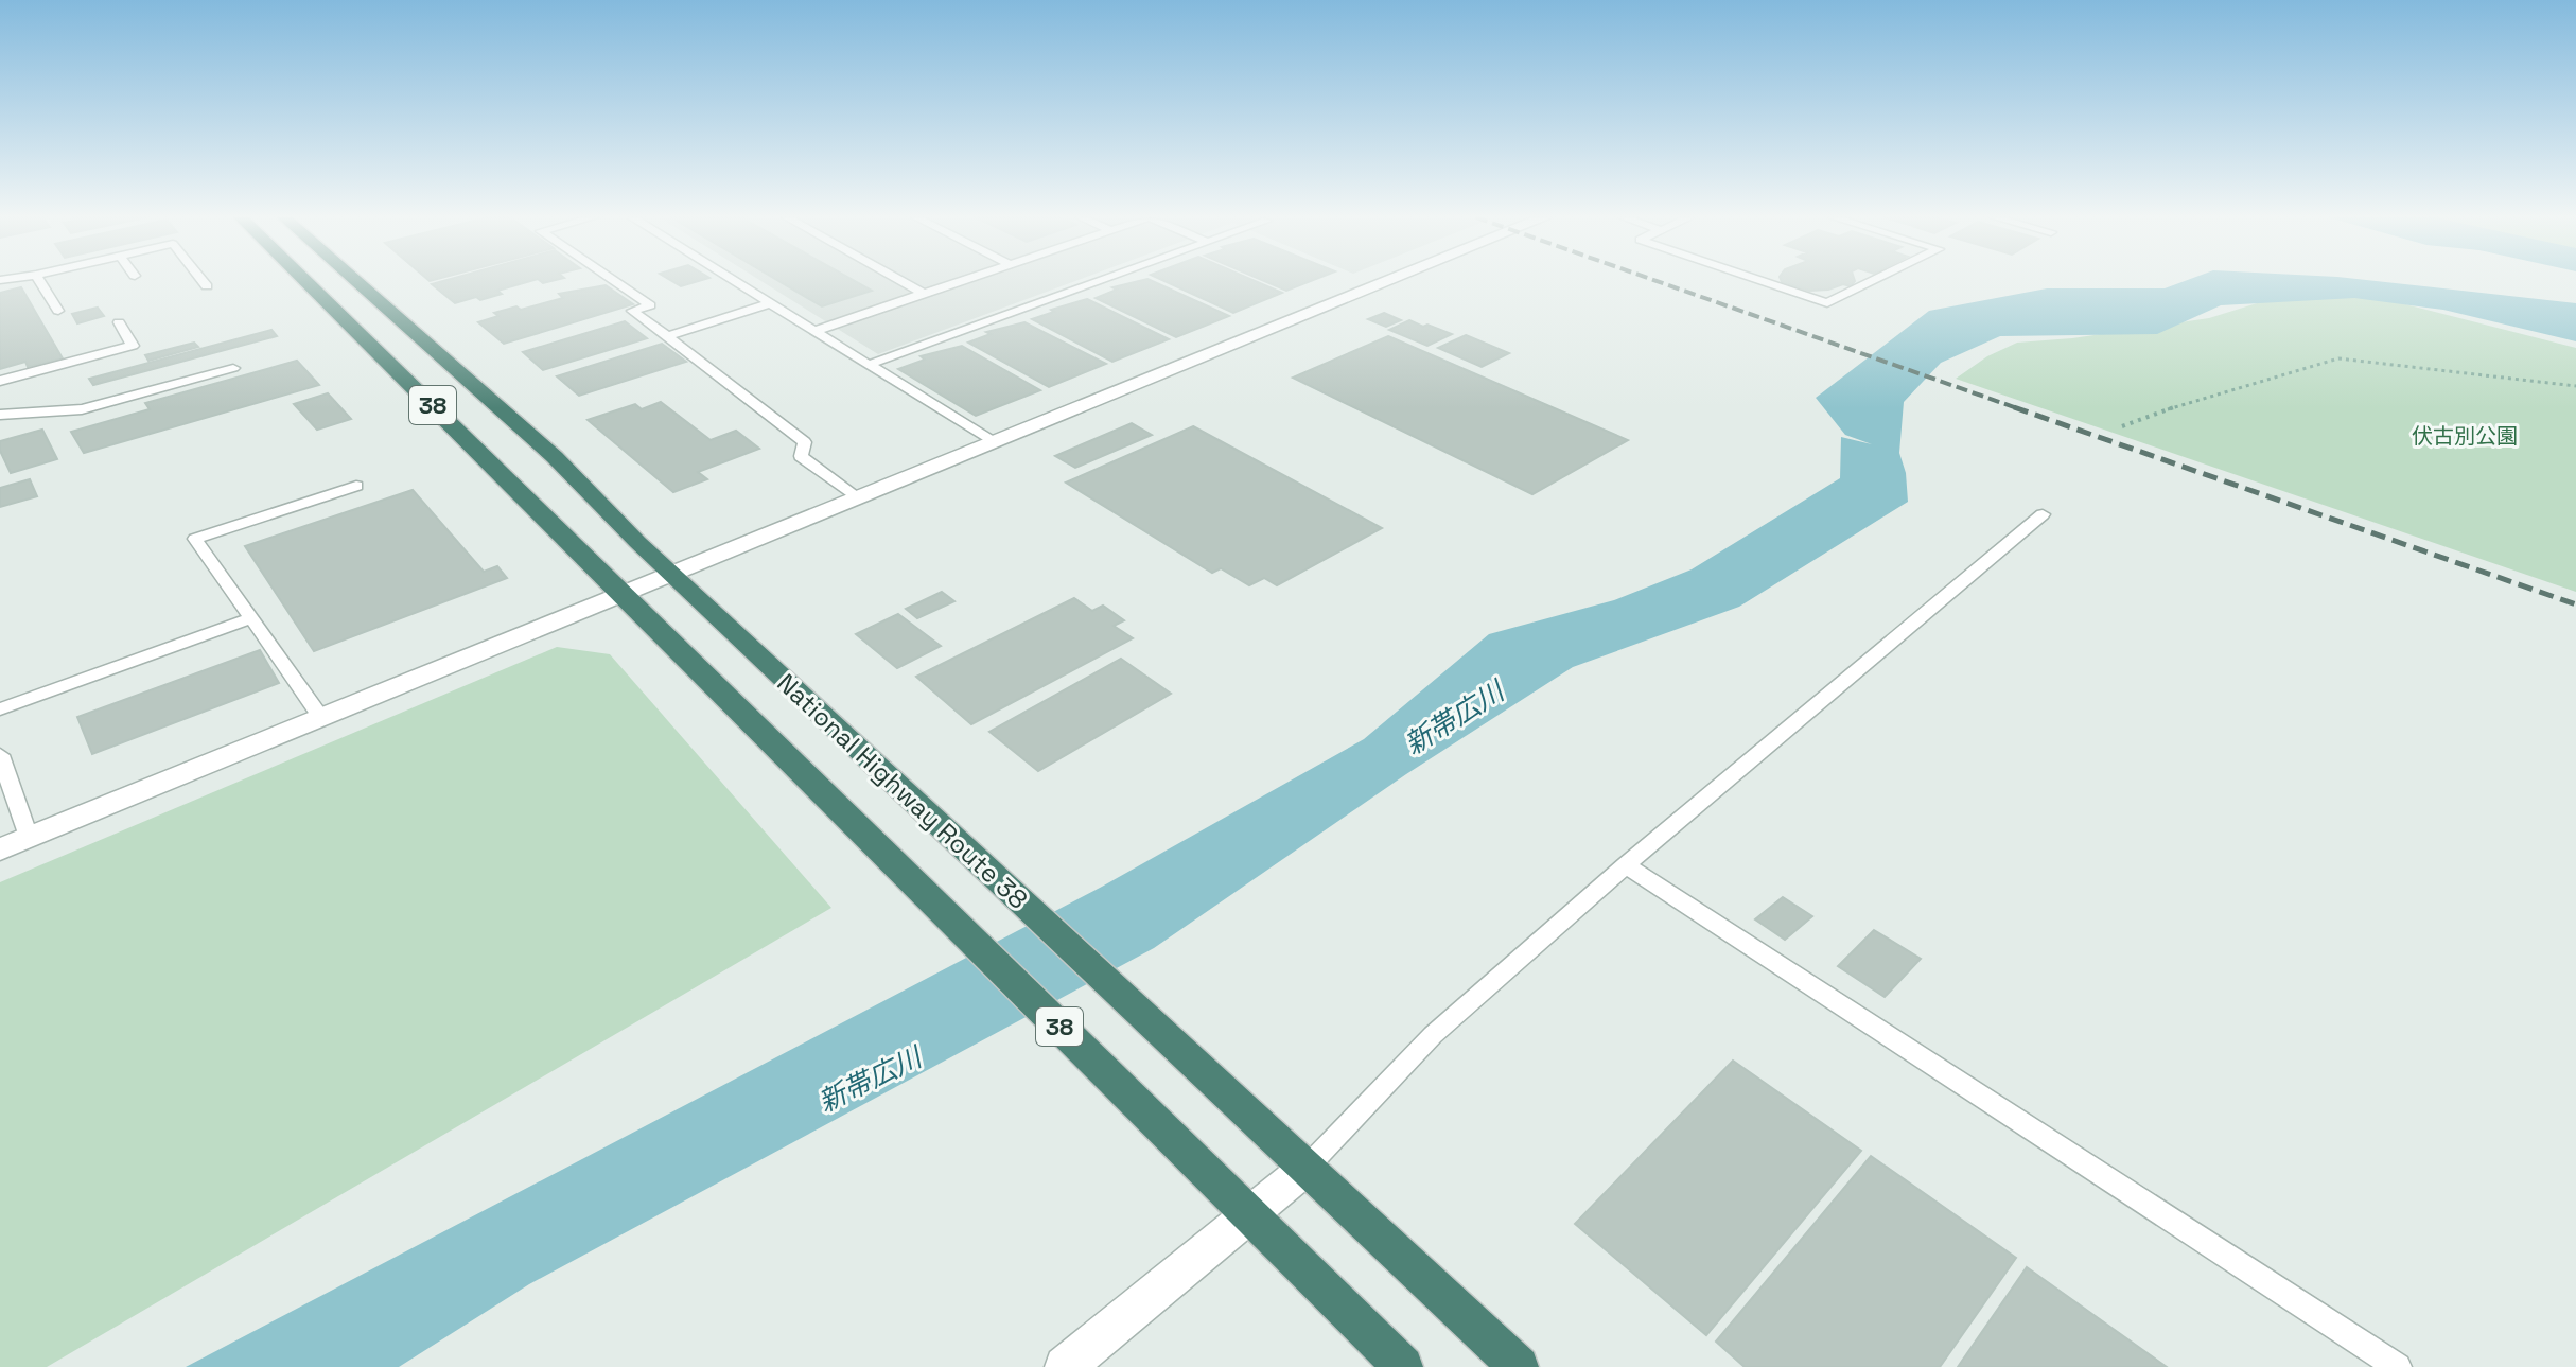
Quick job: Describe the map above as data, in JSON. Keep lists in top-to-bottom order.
{
  "streets": {
    "highway": ["38", "National Highway Route 38"]
  },
  "water": ["新帯広川"],
  "parks": ["伏古別公園"]
}
